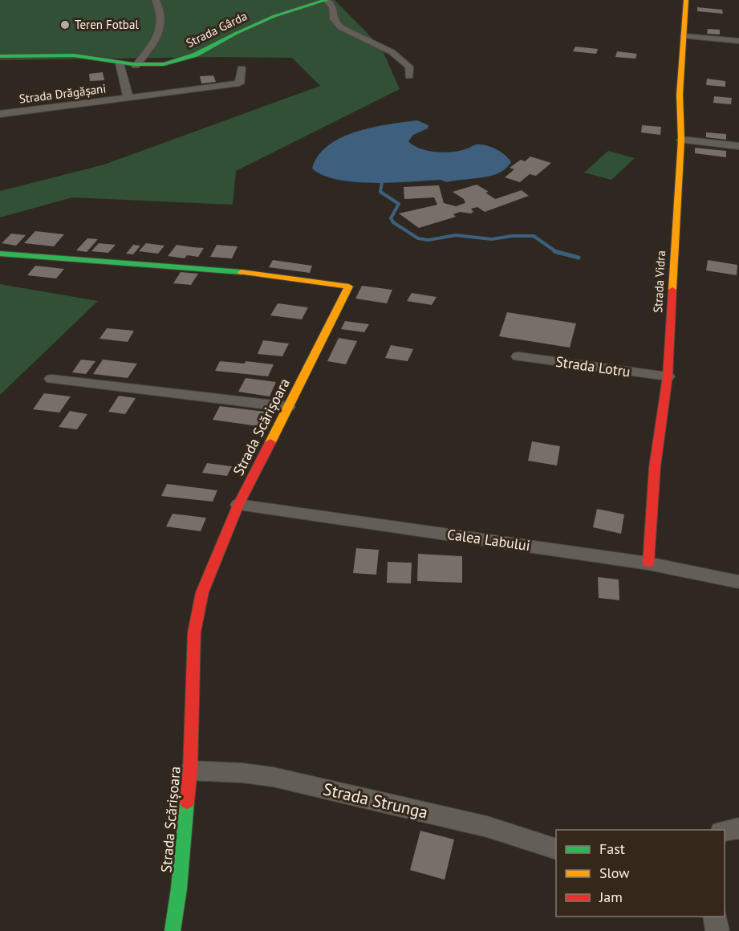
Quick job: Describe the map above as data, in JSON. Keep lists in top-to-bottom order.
{
  "streets": {
    "street": [
      "Strada Gârda",
      "Strada Drăgășani",
      "Strada Vidra",
      "Strada Lotru",
      "Strada Scărișoara",
      "Calea Labului",
      "Strada Strunga"
    ]
  },
  "crossings": [
    ["Strada Gârda", "Strada Drăgășani"],
    ["Strada Vidra", "Strada Lotru"],
    ["Strada Vidra", "Calea Labului"],
    ["Strada Scărișoara", "Calea Labului"],
    ["Strada Scărișoara", "Strada Strunga"]
  ],
  "places": ["Teren Fotbal"],
  "legend": ["Fast", "Slow", "Jam"]
}
